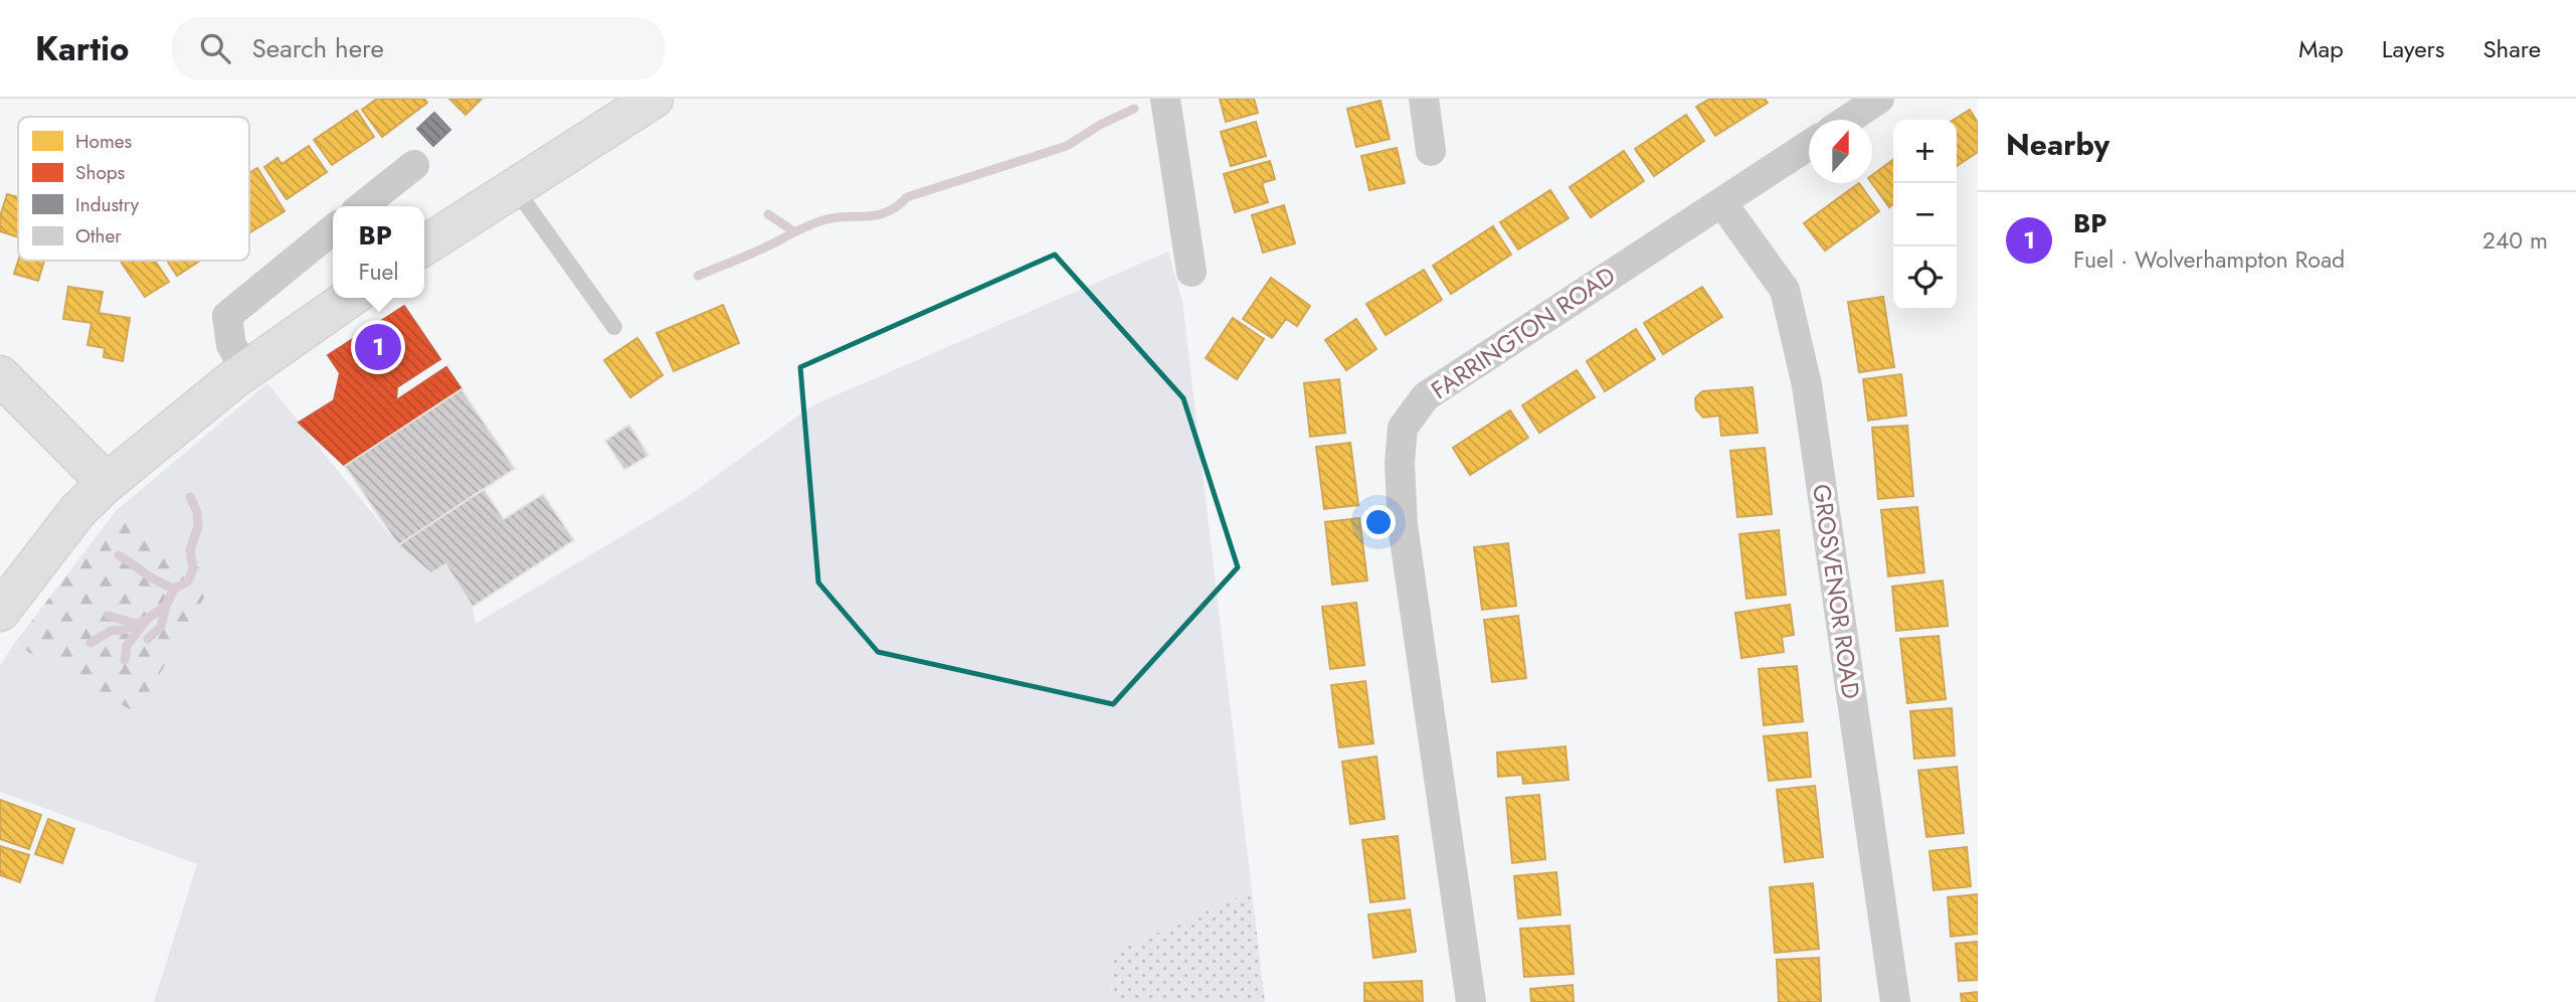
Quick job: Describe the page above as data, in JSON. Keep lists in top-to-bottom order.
{
  "streets": {
    "street": ["FARRINGTON ROAD", "GROSVENOR ROAD"]
  },
  "crossings": [
    ["FARRINGTON ROAD", "GROSVENOR ROAD"]
  ],
  "legend": [
    "Homes",
    "Shops",
    "Industry",
    "Other"
  ],
  "north": "top",
  "page": {
    "header": "Kartio",
    "search": "Search here",
    "nav": ["Map", "Layers", "Share"],
    "heading": "Nearby",
    "map_buttons": ["+", "−"],
    "list": [
      {
        "mark": "1",
        "name": "BP",
        "note": "Fuel · Wolverhampton Road",
        "value": "240 m"
      }
    ],
    "popup": ["BP", "Fuel"],
    "pins": "1"
  }
}
